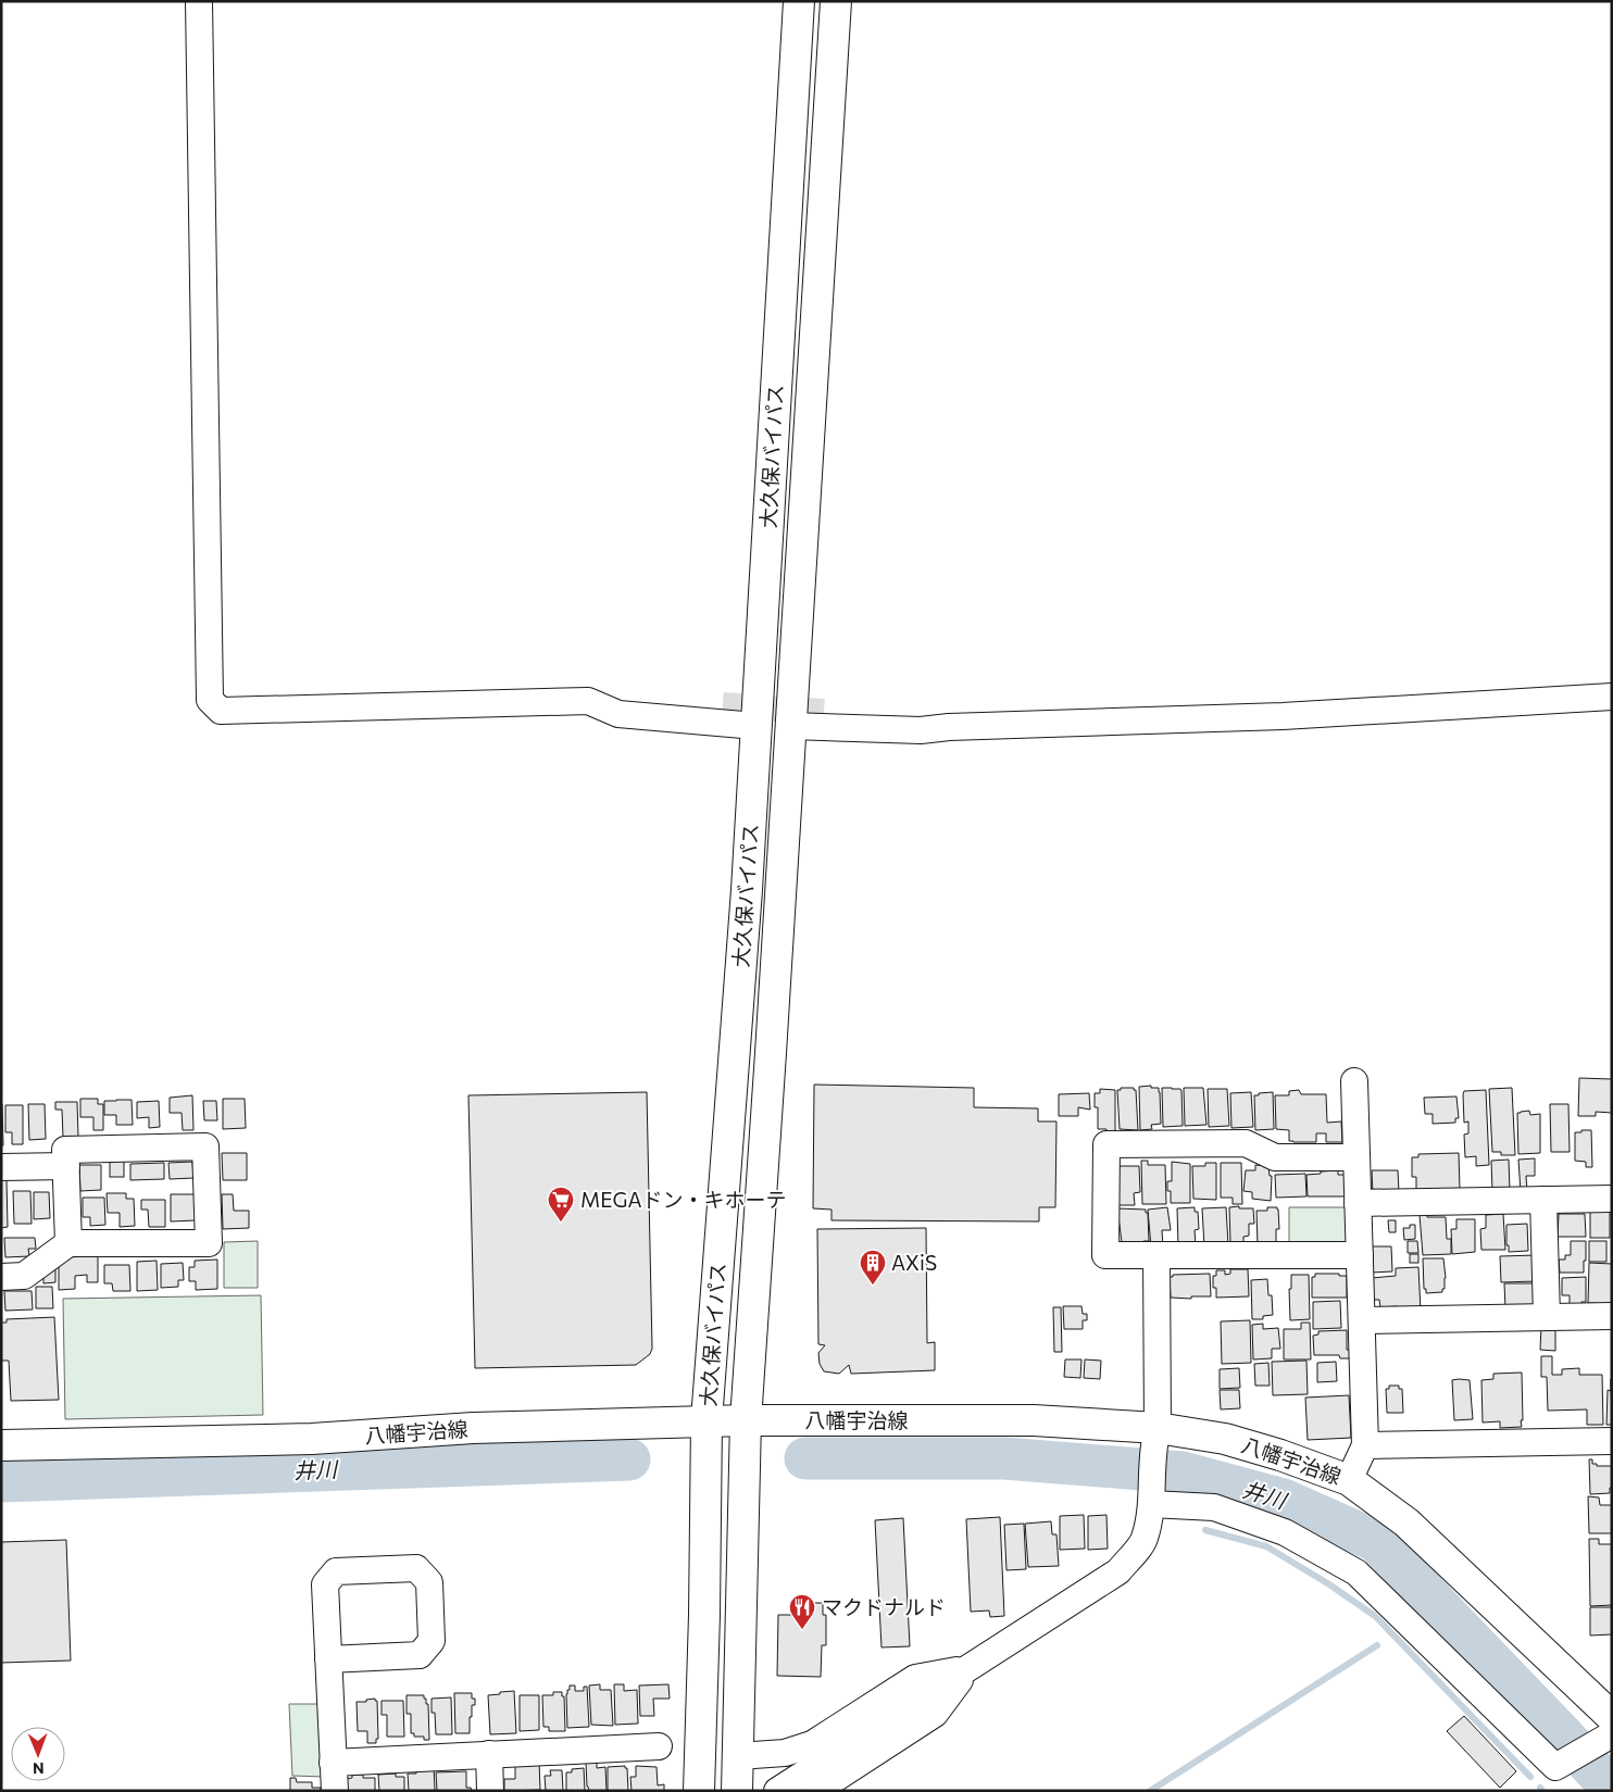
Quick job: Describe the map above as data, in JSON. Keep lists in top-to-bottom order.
{
  "streets": {
    "main road": ["大久保バイパス", "八幡宇治線"]
  },
  "crossings": [
    ["大久保バイパス", "八幡宇治線"]
  ],
  "water": ["井川"],
  "places": {
    "supermarket": ["MEGAドン・キホーテ"],
    "building": ["AXiS"],
    "restaurant": ["マクドナルド"]
  },
  "north": "bottom"
}
